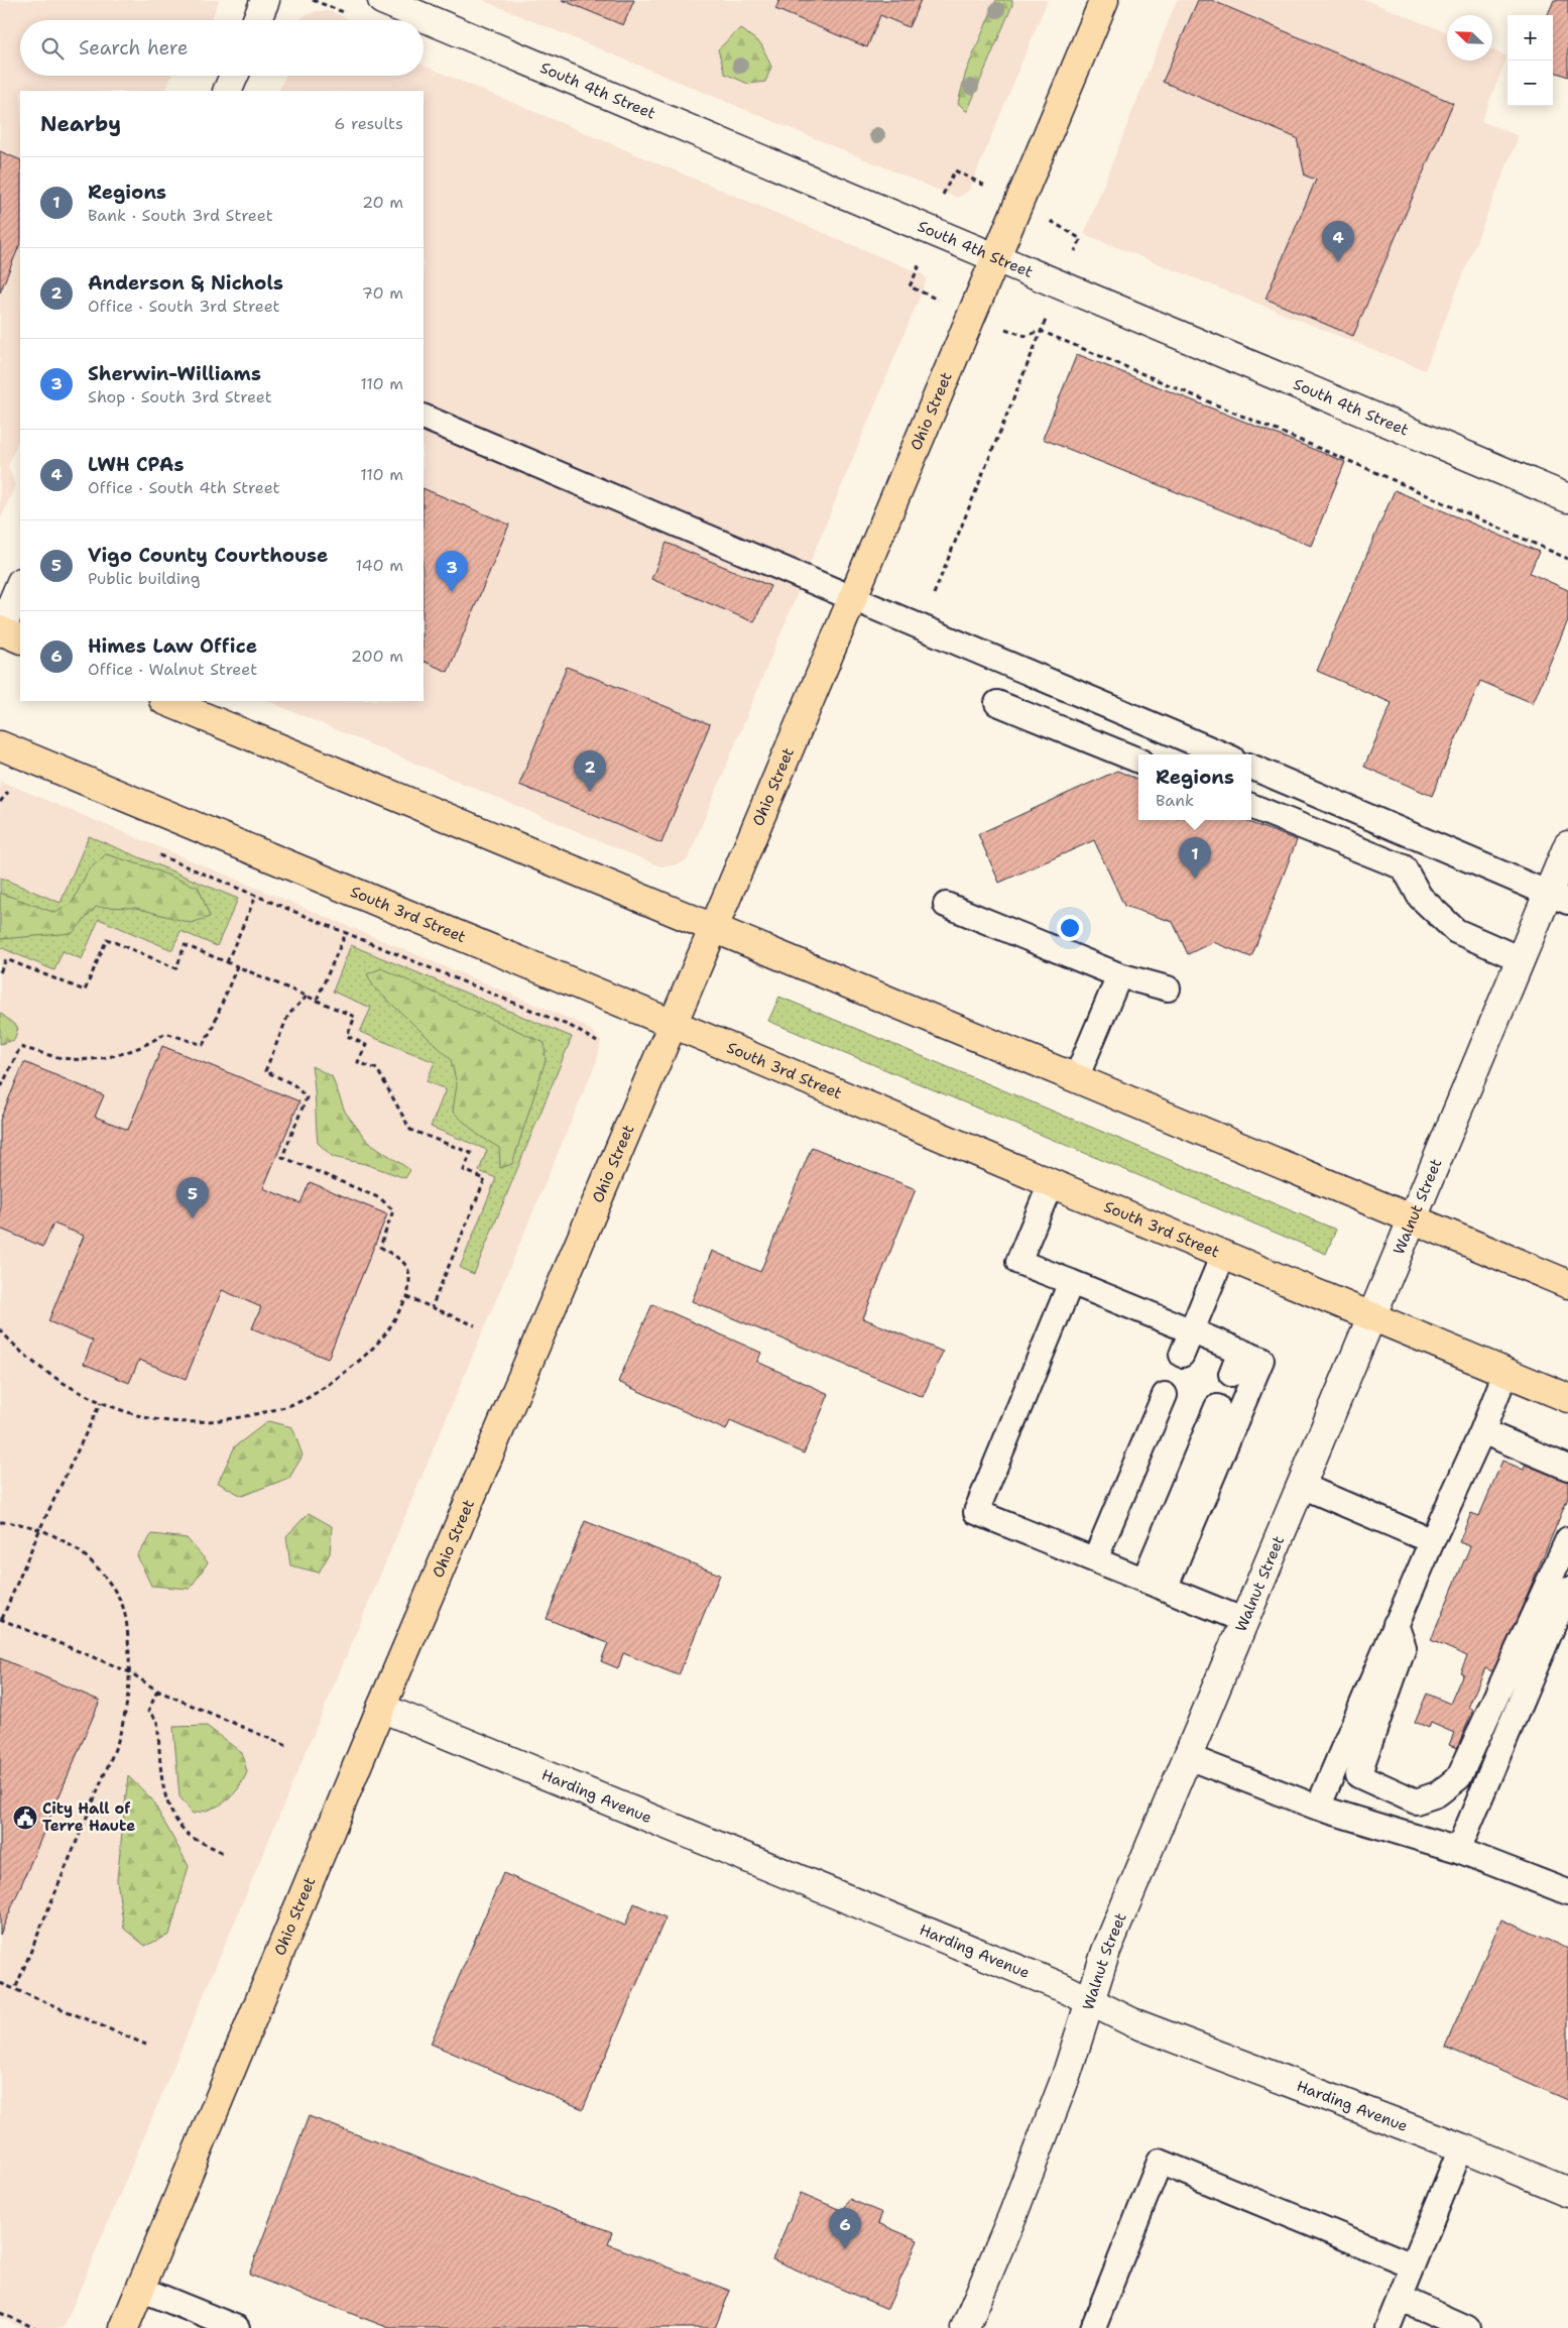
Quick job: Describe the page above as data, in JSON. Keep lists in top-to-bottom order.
{
  "streets": {
    "main road": ["Ohio Street", "South 3rd Street"],
    "street": ["South 4th Street", "Walnut Street", "Harding Avenue"]
  },
  "crossings": [
    ["South 4th Street", "Ohio Street"],
    ["Ohio Street", "South 3rd Street"],
    ["Ohio Street", "Harding Avenue"],
    ["South 3rd Street", "Walnut Street"],
    ["Walnut Street", "Harding Avenue"]
  ],
  "places": {
    "public building": ["City Hall of Terre Haute"]
  },
  "north": "top left",
  "page": {
    "map_buttons": ["+", "−"],
    "search": "Search here",
    "heading": ["Nearby", "6 results"],
    "list": [
      {
        "mark": "1",
        "name": "Regions",
        "note": "Bank · South 3rd Street",
        "value": "20 m"
      },
      {
        "mark": "2",
        "name": "Anderson & Nichols",
        "note": "Office · South 3rd Street",
        "value": "70 m"
      },
      {
        "mark": "3",
        "name": "Sherwin-Williams",
        "note": "Shop · South 3rd Street",
        "value": "110 m"
      },
      {
        "mark": "4",
        "name": "LWH CPAs",
        "note": "Office · South 4th Street",
        "value": "110 m"
      },
      {
        "mark": "5",
        "name": "Vigo County Courthouse",
        "note": "Public building",
        "value": "140 m"
      },
      {
        "mark": "6",
        "name": "Himes Law Office",
        "note": "Office · Walnut Street",
        "value": "200 m"
      }
    ],
    "pins": [
      "4",
      "3",
      "2",
      "1",
      "5",
      "6"
    ],
    "popup": ["Regions", "Bank"]
  }
}
